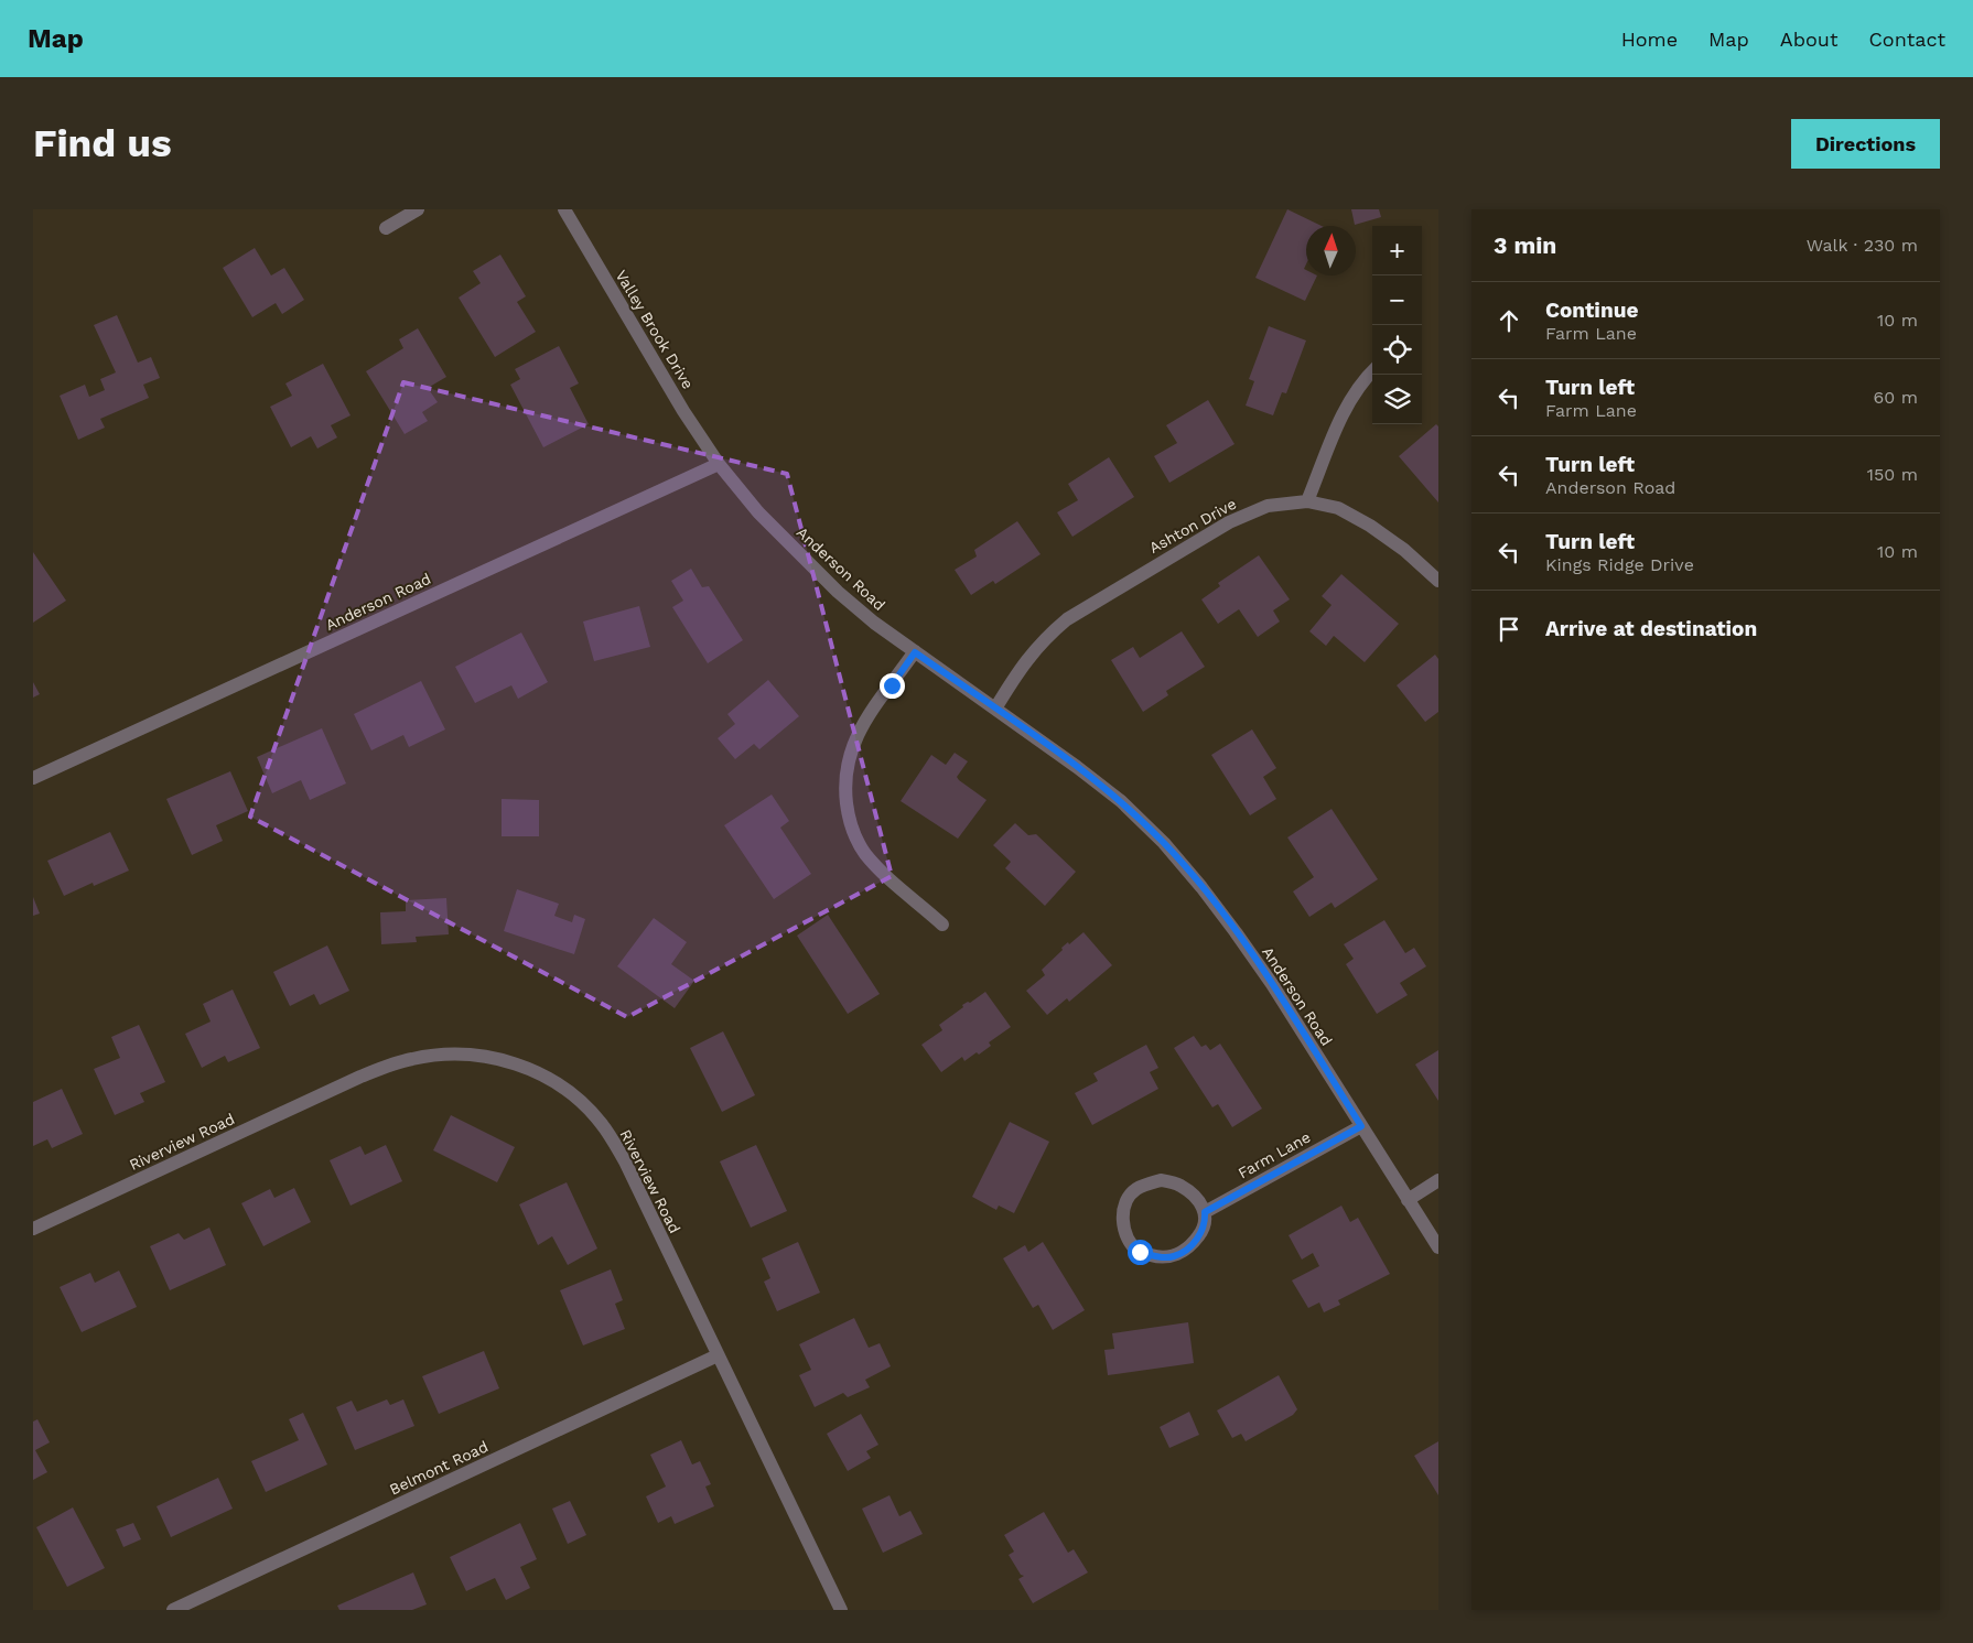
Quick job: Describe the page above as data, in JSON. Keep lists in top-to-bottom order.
{
  "streets": {
    "street": [
      "Valley Brook Drive",
      "Ashton Drive",
      "Anderson Road",
      "Riverview Road",
      "Farm Lane",
      "Belmont Road"
    ]
  },
  "crossings": [
    ["Valley Brook Drive", "Anderson Road"],
    ["Ashton Drive", "Anderson Road"],
    ["Anderson Road", "Farm Lane"],
    ["Riverview Road", "Belmont Road"]
  ],
  "north": "top",
  "page": {
    "header": "Map",
    "nav": [
      "Home",
      "Map",
      "About",
      "Contact"
    ],
    "buttons": "Directions",
    "title": "Find us",
    "heading": ["3 min", "Walk · 230 m"],
    "map_buttons": ["+", "−"],
    "list": [
      ["Continue", "Farm Lane", "10 m"],
      ["Turn left", "Farm Lane", "60 m"],
      ["Turn left", "Anderson Road", "150 m"],
      ["Turn left", "Kings Ridge Drive", "10 m"],
      "Arrive at destination"
    ]
  }
}
